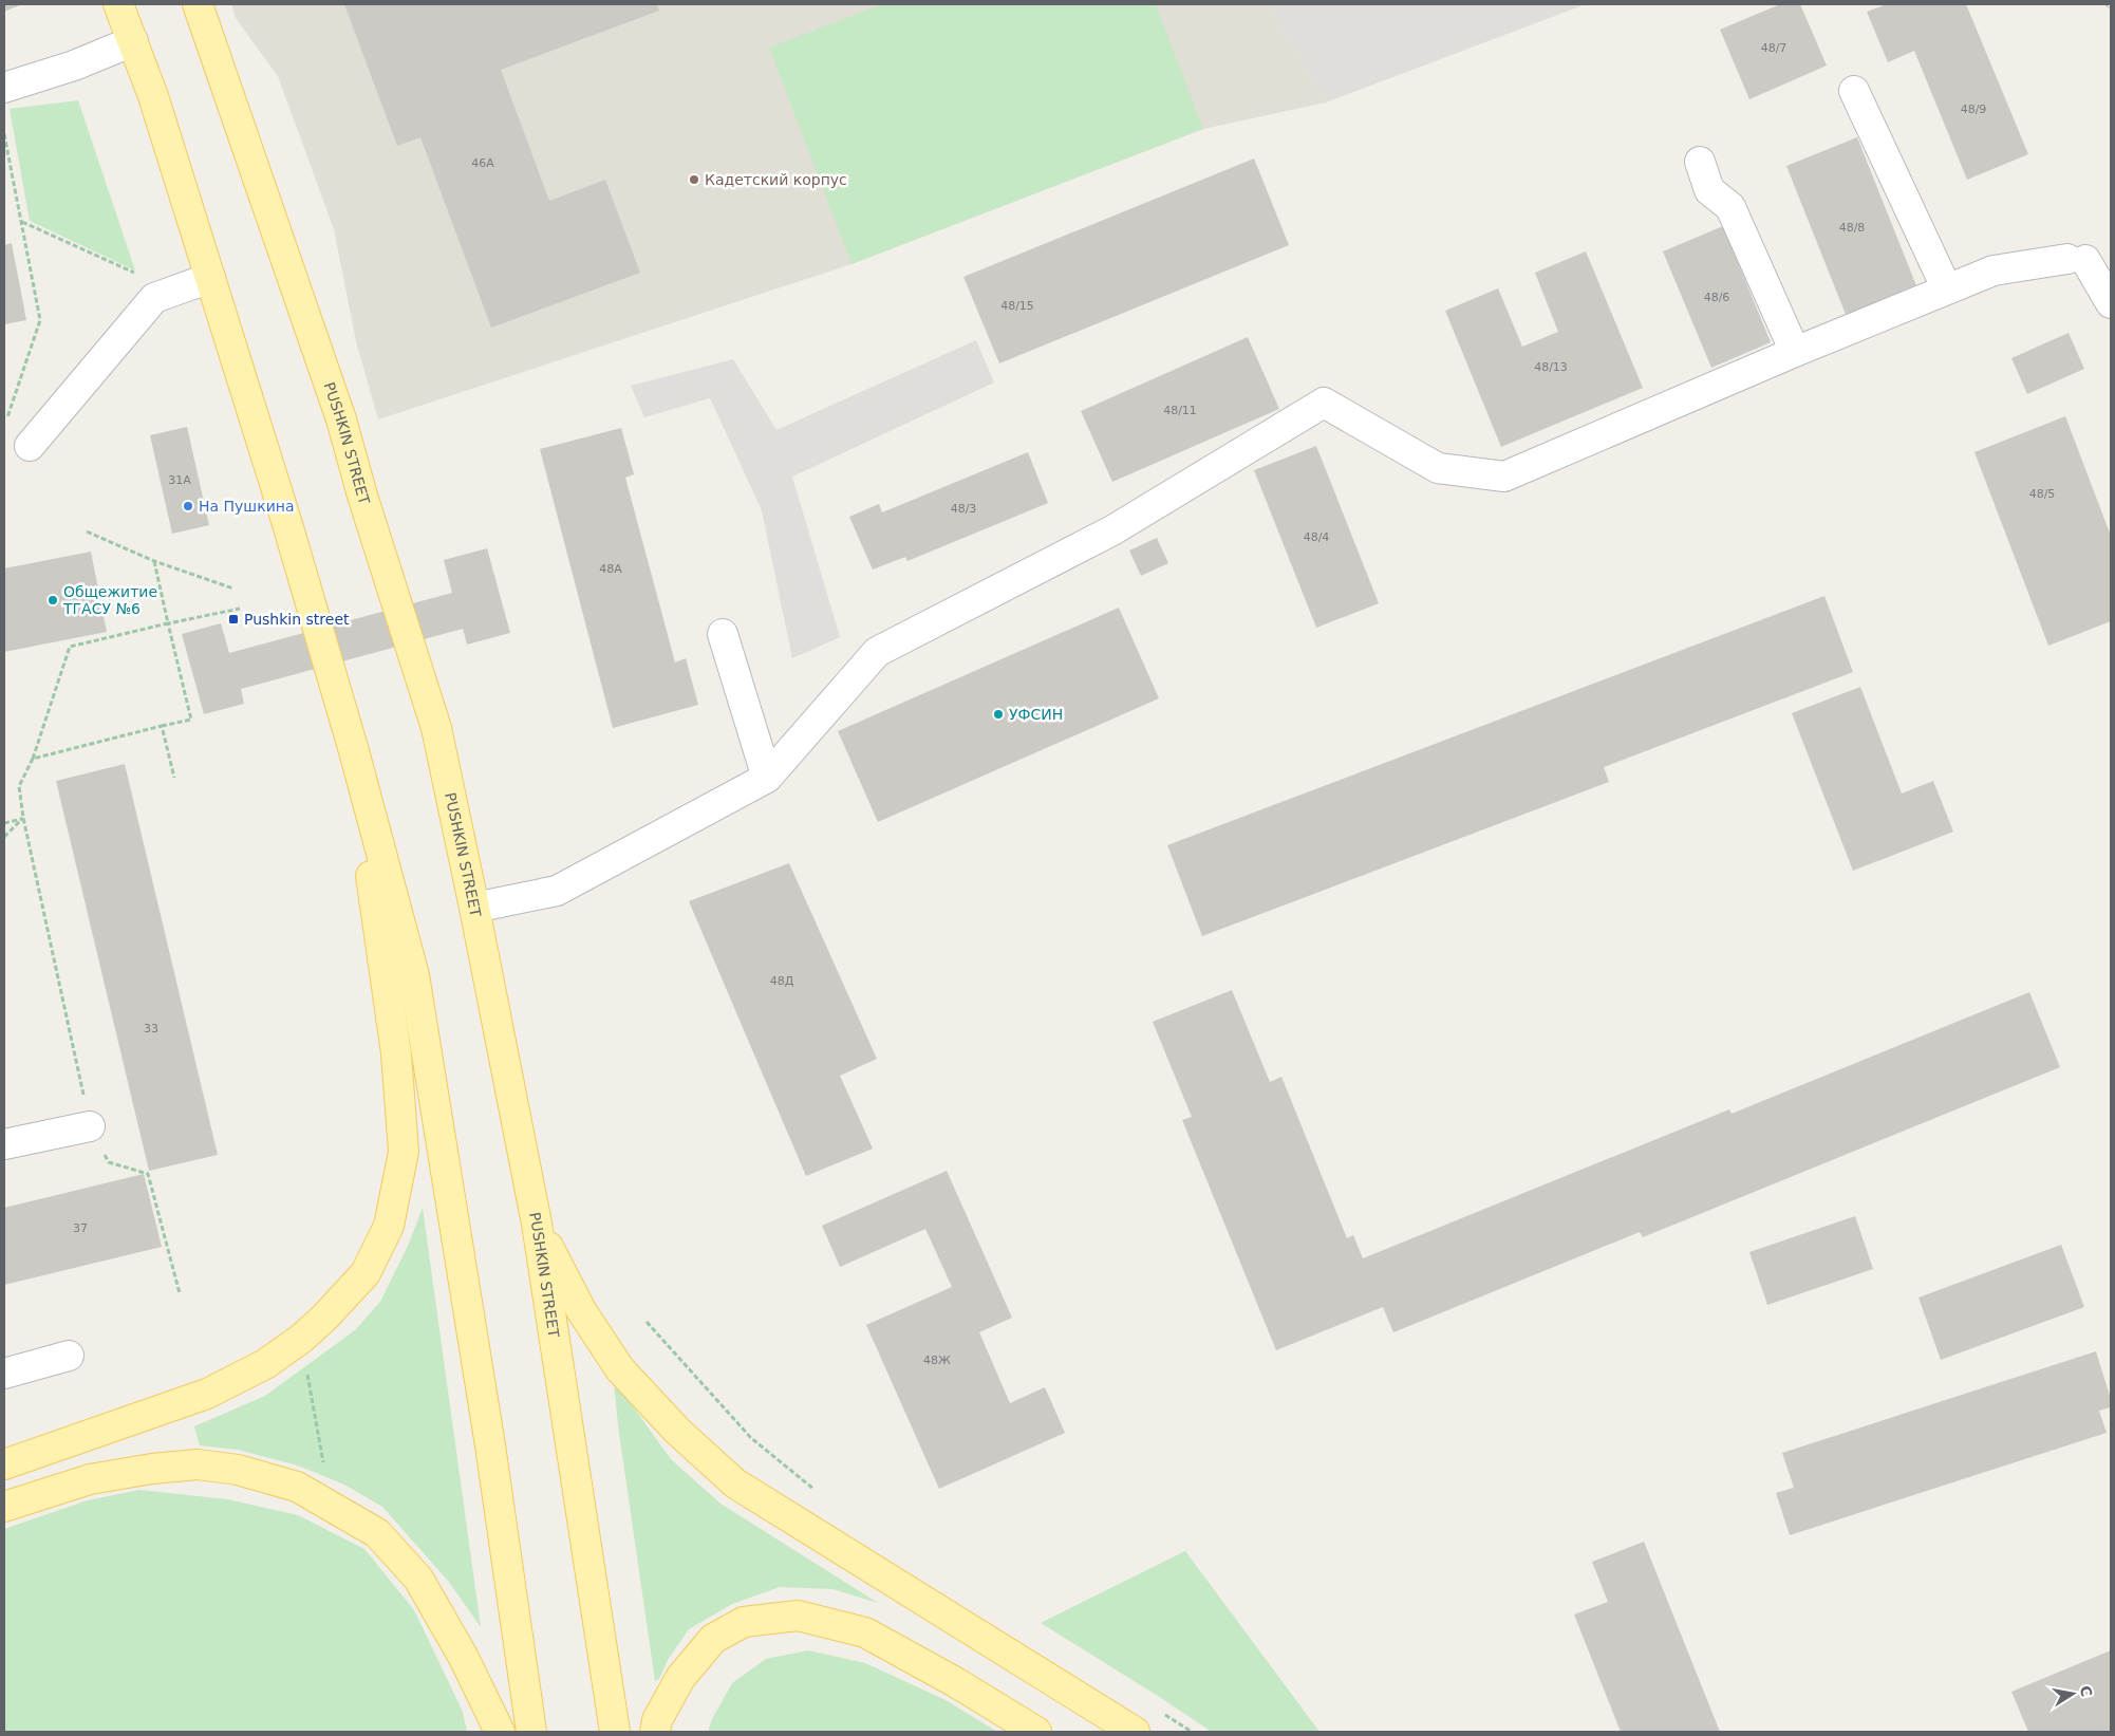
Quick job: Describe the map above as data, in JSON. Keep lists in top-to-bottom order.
{
  "streets": {
    "main road": ["PUSHKIN STREET"]
  },
  "places": {
    "other": [
      "Кадетский корпус",
      "На Пушкина",
      "Общежитие ТГАСУ №6",
      "УФСИН"
    ],
    "transit": ["Pushkin street"]
  },
  "house_numbers": [
    "48/7",
    "48/9",
    "46А",
    "48/8",
    "48/6",
    "48/15",
    "48/13",
    "48/11",
    "31А",
    "48/5",
    "48/3",
    "48/4",
    "48А",
    "48Д",
    "33",
    "37",
    "48Ж"
  ],
  "north": "right"
}
